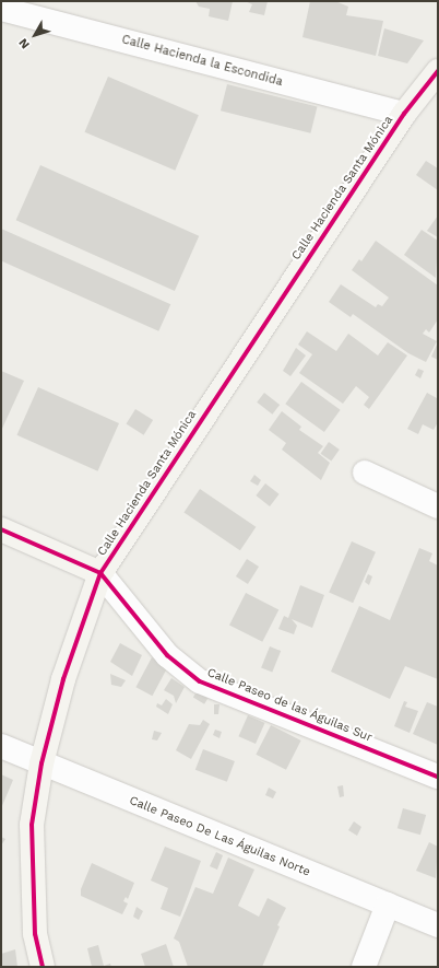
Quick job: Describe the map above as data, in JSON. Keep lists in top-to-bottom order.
{
  "streets": {
    "street": [
      "Calle Hacienda la Escondida",
      "Calle Hacienda Santa Mónica",
      "Calle Paseo de las Águilas Sur",
      "Calle Paseo De Las Águilas Norte"
    ]
  },
  "crossings": [
    ["Calle Hacienda la Escondida", "Calle Hacienda Santa Mónica"],
    ["Calle Hacienda Santa Mónica", "Calle Paseo de las Águilas Sur"],
    ["Calle Hacienda Santa Mónica", "Calle Paseo De Las Águilas Norte"]
  ],
  "north": "bottom left"
}
